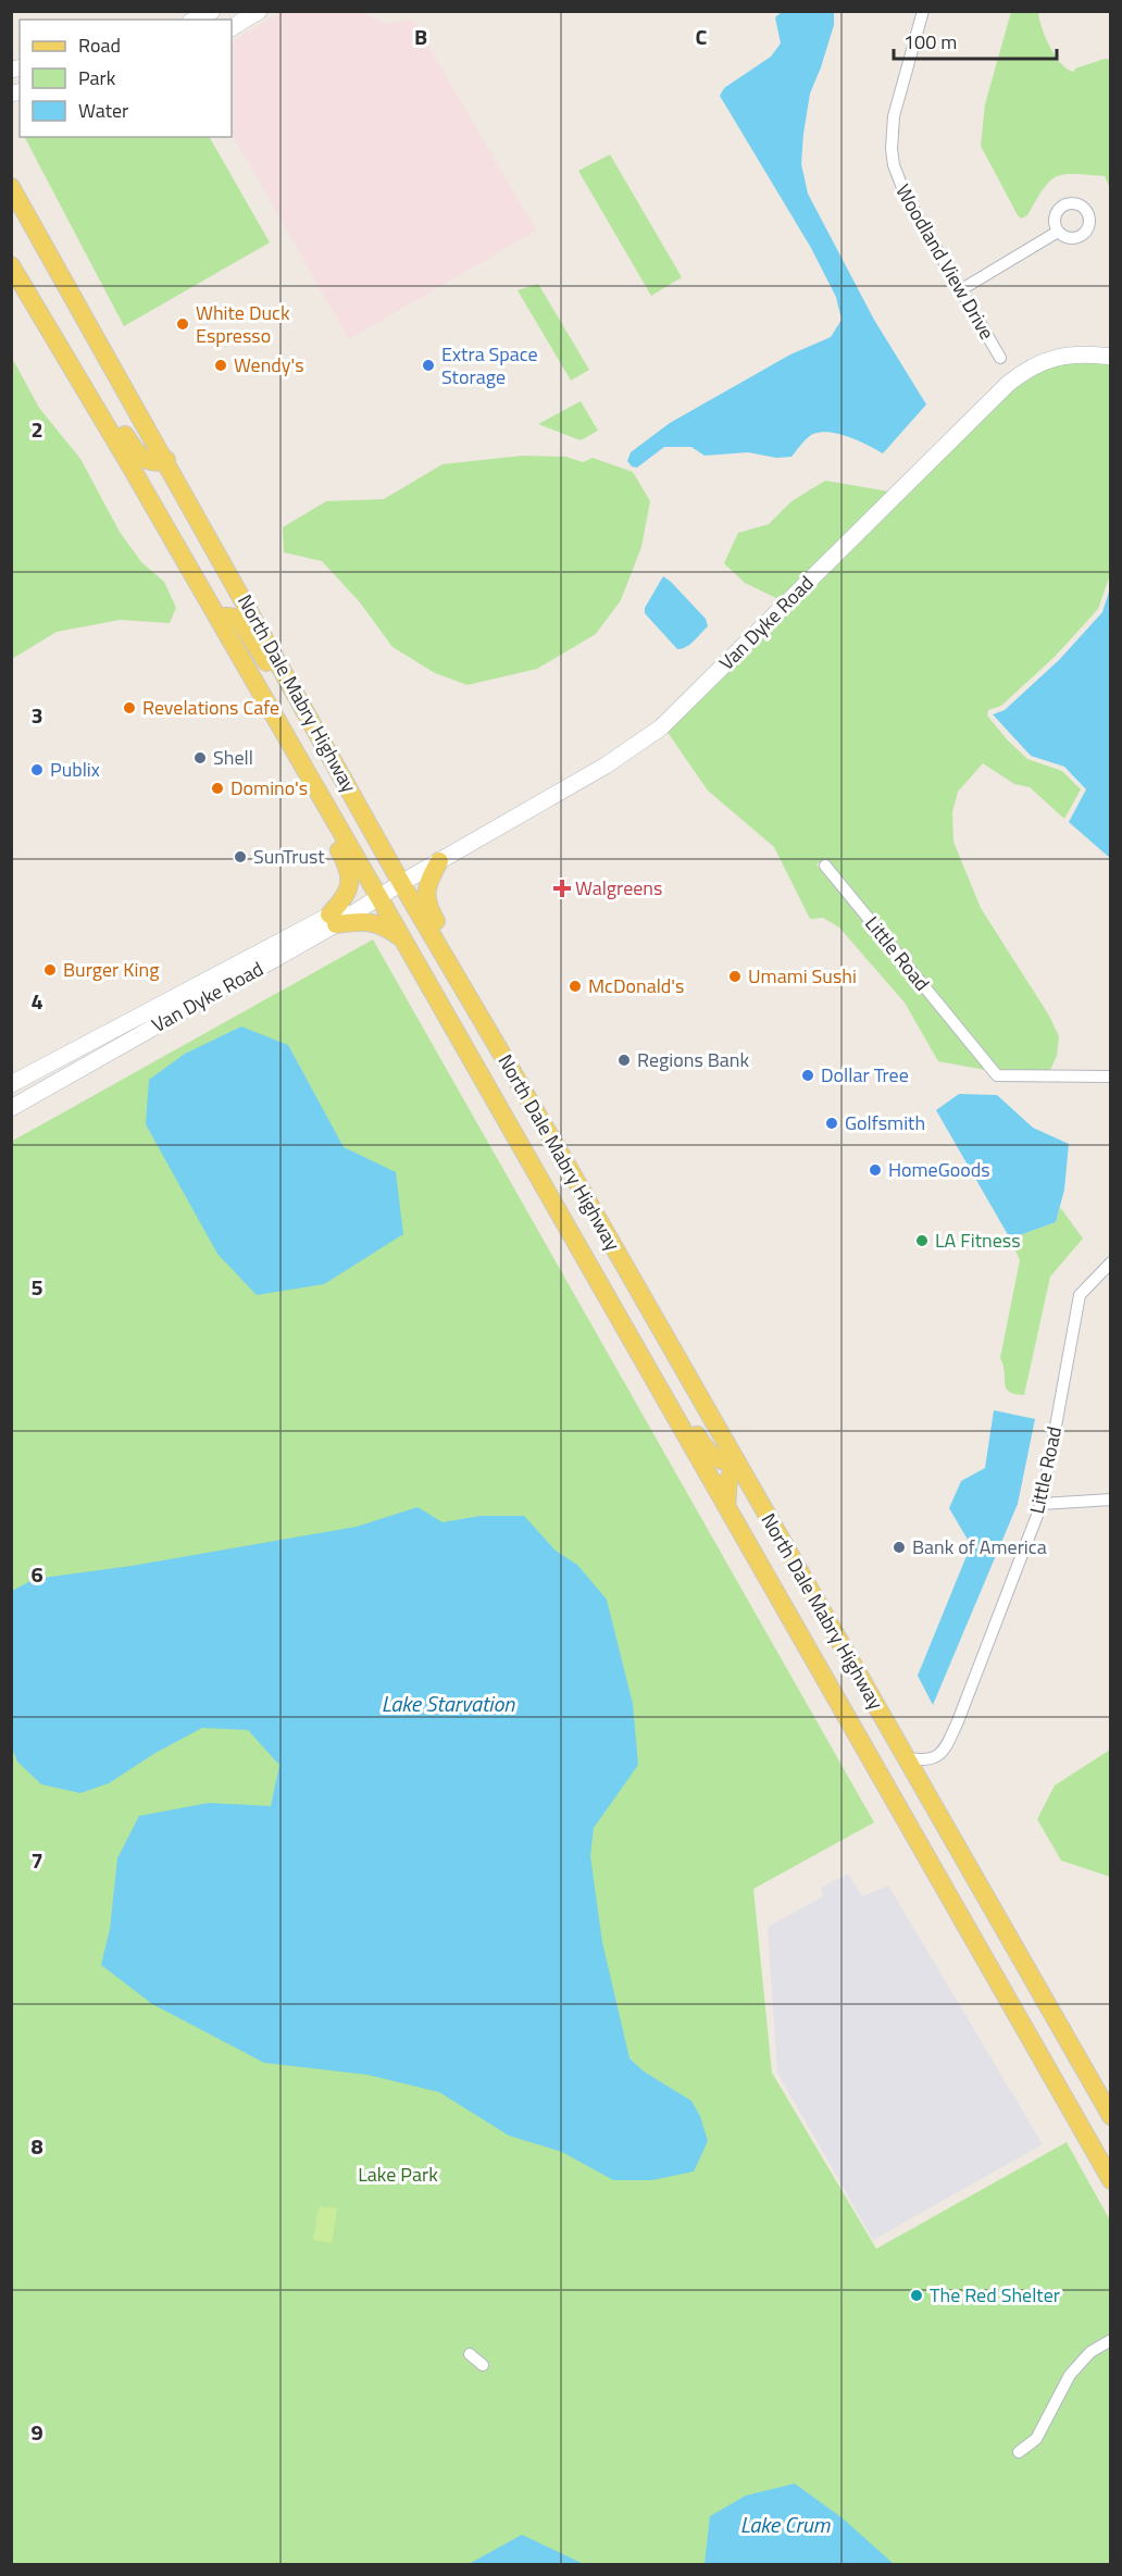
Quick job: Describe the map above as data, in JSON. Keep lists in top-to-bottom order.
{
  "streets": {
    "main road": ["North Dale Mabry Highway"],
    "street": ["Woodland View Drive", "Van Dyke Road", "Little Road"]
  },
  "crossings": [
    ["Van Dyke Road", "North Dale Mabry Highway"],
    ["North Dale Mabry Highway", "Little Road"]
  ],
  "water": ["Lake Starvation", "Lake Crum"],
  "parks": ["Lake Park"],
  "places": {
    "other": [
      "White Duck Espresso",
      "Wendy's",
      "Extra Space Storage",
      "Revelations Cafe",
      "Shell",
      "Publix",
      "Domino's",
      "SunTrust",
      "Burger King",
      "Umami Sushi",
      "McDonald's",
      "Regions Bank",
      "Dollar Tree",
      "Golfsmith",
      "HomeGoods",
      "LA Fitness",
      "Bank of America",
      "The Red Shelter"
    ],
    "health": ["Walgreens"]
  },
  "legend": ["Road", "Park", "Water"],
  "scale_bar": "100 m",
  "grid": {
    "columns": ["B", "C"],
    "rows": [
      "2",
      "3",
      "4",
      "5",
      "6",
      "7",
      "8",
      "9"
    ]
  }
}
